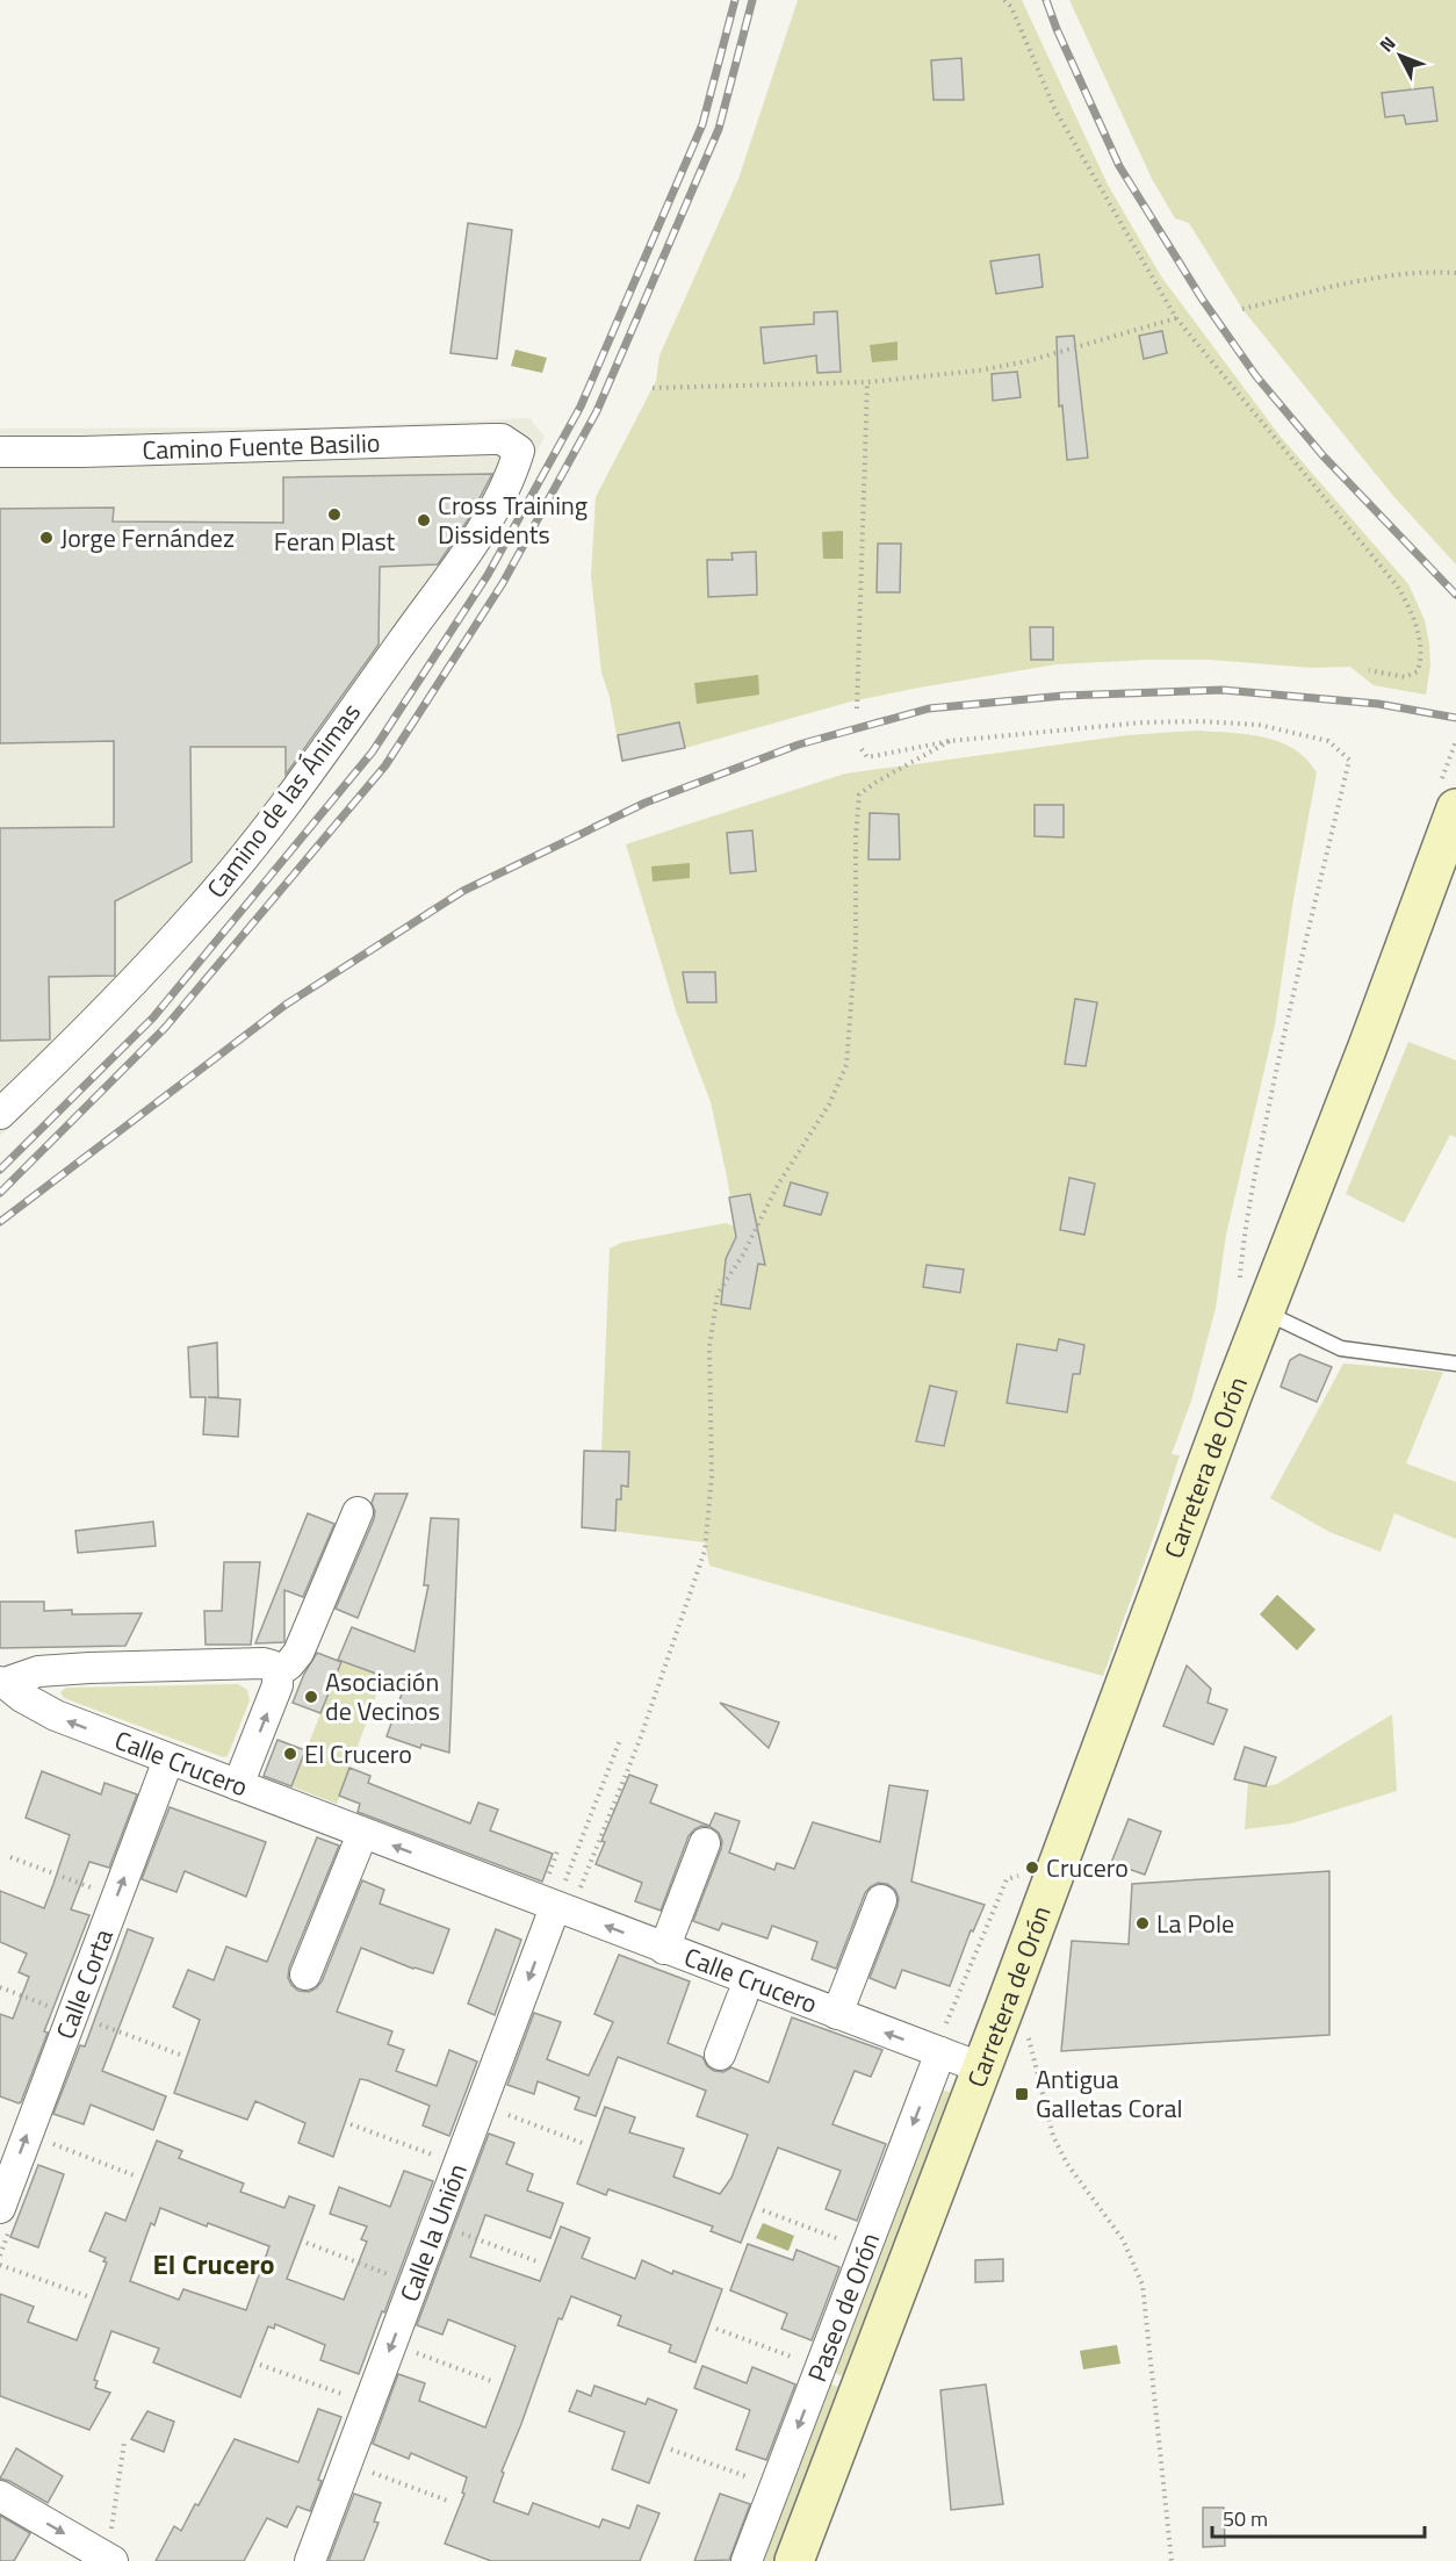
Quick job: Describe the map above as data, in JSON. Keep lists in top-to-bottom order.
{
  "streets": {
    "street": [
      "Camino Fuente Basilio",
      "Camino de las Ánimas",
      "Carretera de Orón",
      "Calle Crucero",
      "Calle Corta",
      "Calle la Unión",
      "Paseo de Orón"
    ]
  },
  "crossings": [
    ["Camino Fuente Basilio", "Camino de las Ánimas"],
    ["Carretera de Orón", "Calle Crucero"],
    ["Calle Crucero", "Calle Corta"],
    ["Calle Crucero", "Calle la Unión"],
    ["Calle Crucero", "Paseo de Orón"]
  ],
  "one_way": ["Calle Crucero", "Calle la Unión", "Paseo de Orón"],
  "districts": ["El Crucero"],
  "places": {
    "other": [
      "Feran Plast",
      "Cross Training Dissidents",
      "Jorge Fernández",
      "Asociación de Vecinos",
      "El Crucero",
      "Crucero",
      "La Pole"
    ],
    "transit": ["Antigua Galletas Coral"]
  },
  "scale_bar": "50 m",
  "north": "top left"
}
